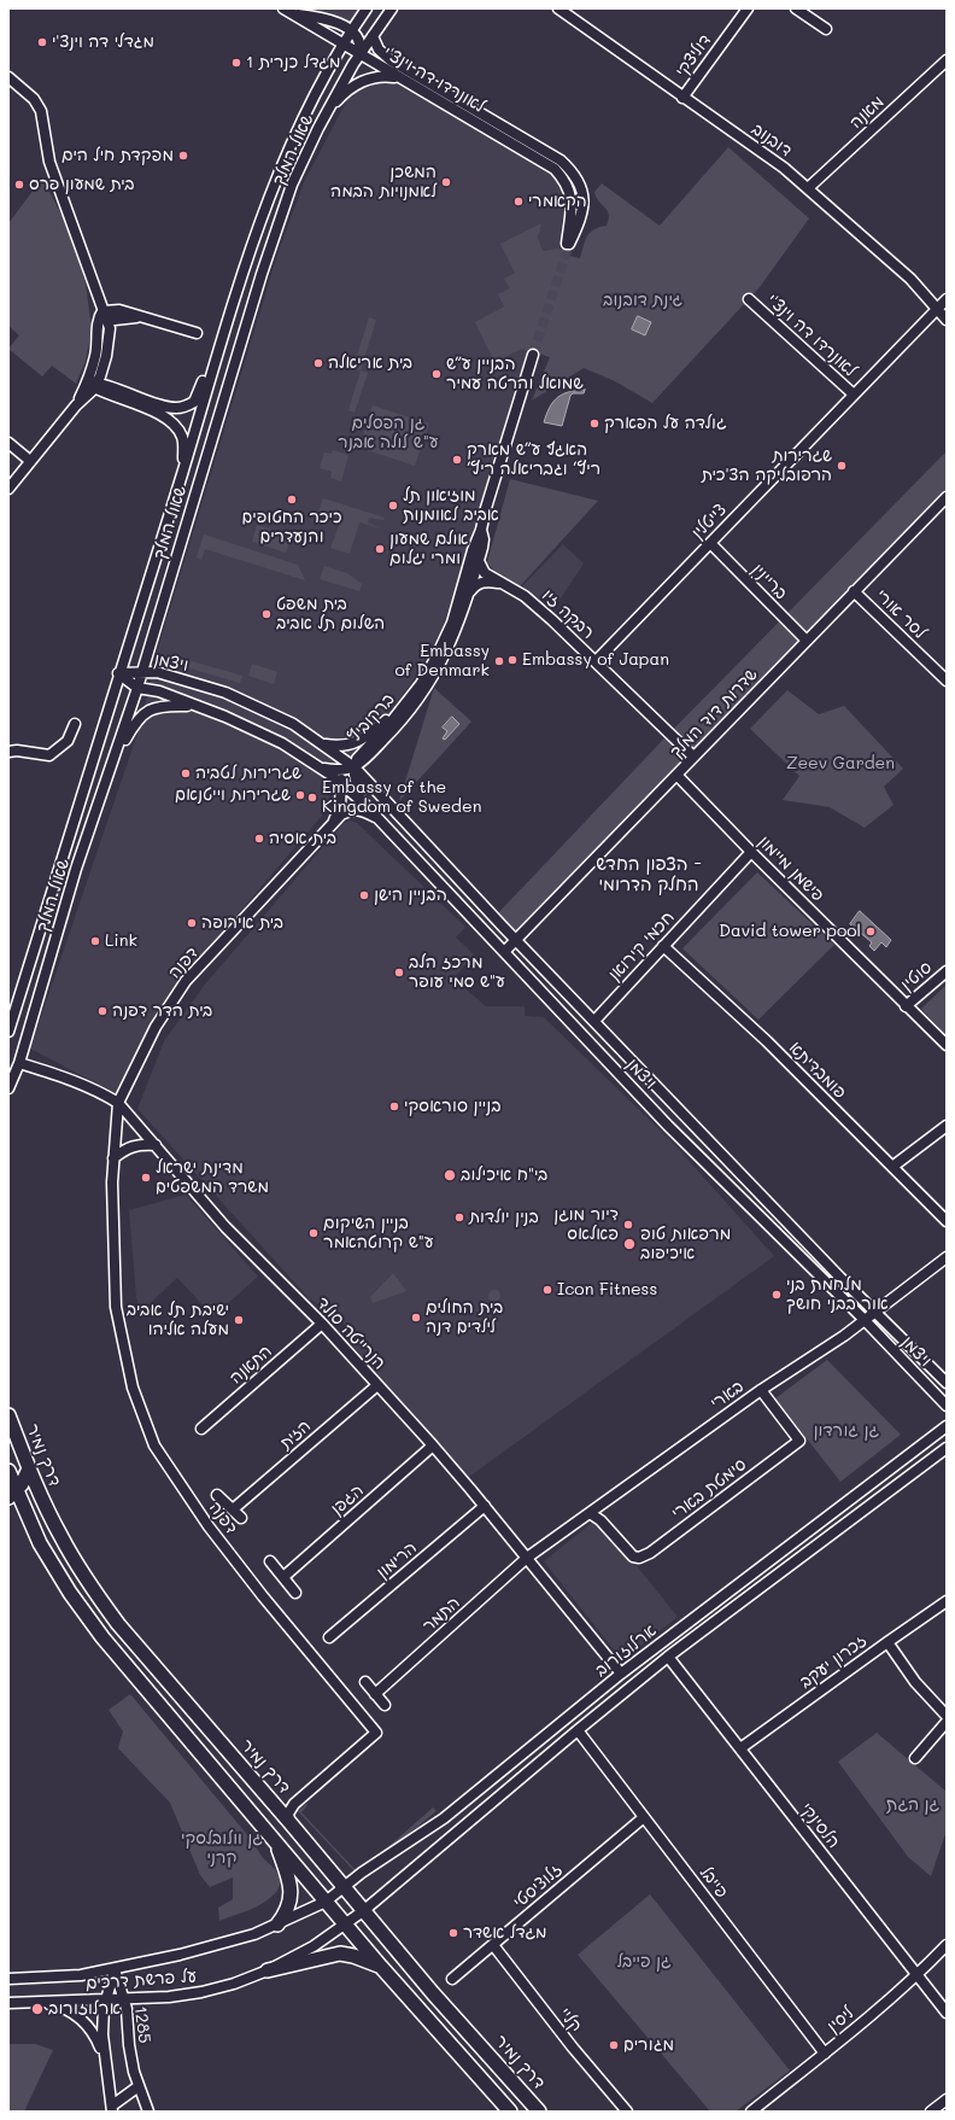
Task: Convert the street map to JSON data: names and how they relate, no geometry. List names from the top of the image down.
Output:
{
  "streets": {
    "main road": ["דרך נמיר"],
    "street": [
      "דוליצקי",
      "לאונרדו דה וינצ'י",
      "מאנה",
      "דובנוב",
      "שאול המלך",
      "צייטלין",
      "בריינין",
      "רבקה זיו",
      "לסר אורי",
      "ויצמן",
      "שדרות דוד המלך",
      "ברקוביץ",
      "פישמן מיימון",
      "חכמי קירואן",
      "דפנה",
      "סוטין",
      "פומבדיתא",
      "הנרייטה סולד",
      "התאנה",
      "בארי",
      "הזית",
      "סימטת בארי",
      "הגפן",
      "הרימון",
      "התמר",
      "ארלוזורוב",
      "זכרון יעקב",
      "הלסינקי",
      "פייבל",
      "זלוציסטי",
      "על פרשת דרכים",
      "קליי",
      "ליסין",
      "1285"
    ]
  },
  "crossings": [
    ["דוליצקי", "דובנוב"],
    ["לאונרדו דה וינצ'י", "שאול המלך"],
    ["לאונרדו דה וינצ'י", "צייטלין"],
    ["מאנה", "דובנוב"],
    ["דובנוב", "צייטלין"],
    ["שאול המלך", "ויצמן"],
    ["שאול המלך", "הנרייטה סולד"],
    ["צייטלין", "בריינין"],
    ["צייטלין", "רבקה זיו"],
    ["בריינין", "שדרות דוד המלך"],
    ["רבקה זיו", "שדרות דוד המלך"],
    ["רבקה זיו", "ברקוביץ"],
    ["לסר אורי", "שדרות דוד המלך"],
    ["ויצמן", "שדרות דוד המלך"],
    ["ויצמן", "ברקוביץ"],
    ["ויצמן", "חכמי קירואן"],
    ["ויצמן", "דפנה"],
    ["ויצמן", "בארי"],
    ["שדרות דוד המלך", "פישמן מיימון"],
    ["פישמן מיימון", "חכמי קירואן"],
    ["פישמן מיימון", "סוטין"],
    ["חכמי קירואן", "פומבדיתא"],
    ["דפנה", "הנרייטה סולד"],
    ["דפנה", "דרך נמיר"],
    ["הנרייטה סולד", "התאנה"],
    ["הנרייטה סולד", "בארי"],
    ["הנרייטה סולד", "הזית"],
    ["הנרייטה סולד", "הגפן"],
    ["הנרייטה סולד", "הרימון"],
    ["הנרייטה סולד", "התמר"],
    ["הנרייטה סולד", "ארלוזורוב"],
    ["בארי", "סימטת בארי"],
    ["בארי", "התמר"],
    ["דרך נמיר", "ארלוזורוב"],
    ["ארלוזורוב", "הלסינקי"],
    ["ארלוזורוב", "פייבל"],
    ["ארלוזורוב", "על פרשת דרכים"],
    ["זכרון יעקב", "הלסינקי"],
    ["הלסינקי", "ליסין"],
    ["פייבל", "זלוציסטי"],
    ["פייבל", "ליסין"],
    ["זלוציסטי", "קליי"],
    ["על פרשת דרכים", "1285"]
  ],
  "districts": ["הצפון החדש - החלק הדרומי"],
  "parks": [
    "גינת דובנוב",
    "גן הפסלים ע\"ש לולה אבנר",
    "Zeev Garden",
    "גן גורדון",
    "גן הגת",
    "גן וולובלסקי קרני",
    "גן פייבל"
  ],
  "places": [
    "מגדלי דה וינצ'י",
    "מגדל כנרית 1",
    "מפקדת חיל הים",
    "המשכן לאמנויות הבמה",
    "בית שמעון פרס",
    "הקאמרי",
    "בית אריאלה",
    "הבניין ע״ש שמואל והרטה עמיר",
    "גולדה על הפארק",
    "האגף ע״ש מארק ריץ׳ וגבריאלה ריץ׳",
    "שגרירות הרפובליקה הצ'כית",
    "כיכר החטופים והנעדרים",
    "מוזיאון תל אביב לאומנות",
    "אולם שמעון ומרי יגלום",
    "בית משפט השלום תל אביב",
    "Embassy of Japan",
    "Embassy of Denmark",
    "שגרירות לטביה",
    "שגרירות וייטנאם",
    "Embassy of the Kingdom of Sweden",
    "בית אסיה",
    "הבניין הישן",
    "בית אירופה",
    "David tower pool",
    "Link",
    "מרכז הלב ע\"ש סמי עופר",
    "בית הדר דפנה",
    "בניין סוראסקי",
    "בי\"ח איכילוב",
    "מדינת ישראל משרד המשפטים",
    "בנין יולדות",
    "דיור מוגן פאלאס",
    "בניין השיקום ע\"ש קרוטהאמר",
    "מרפאות טופ איכיפוב",
    "Icon Fitness",
    "מלחמת בני אור בבני חושך",
    "בית החולים לילדים דנה",
    "ישיבת תל אביב מעלה אליהו",
    "מגדל אשדר",
    "ארלוזורוב",
    "מגורים"
  ]
}
